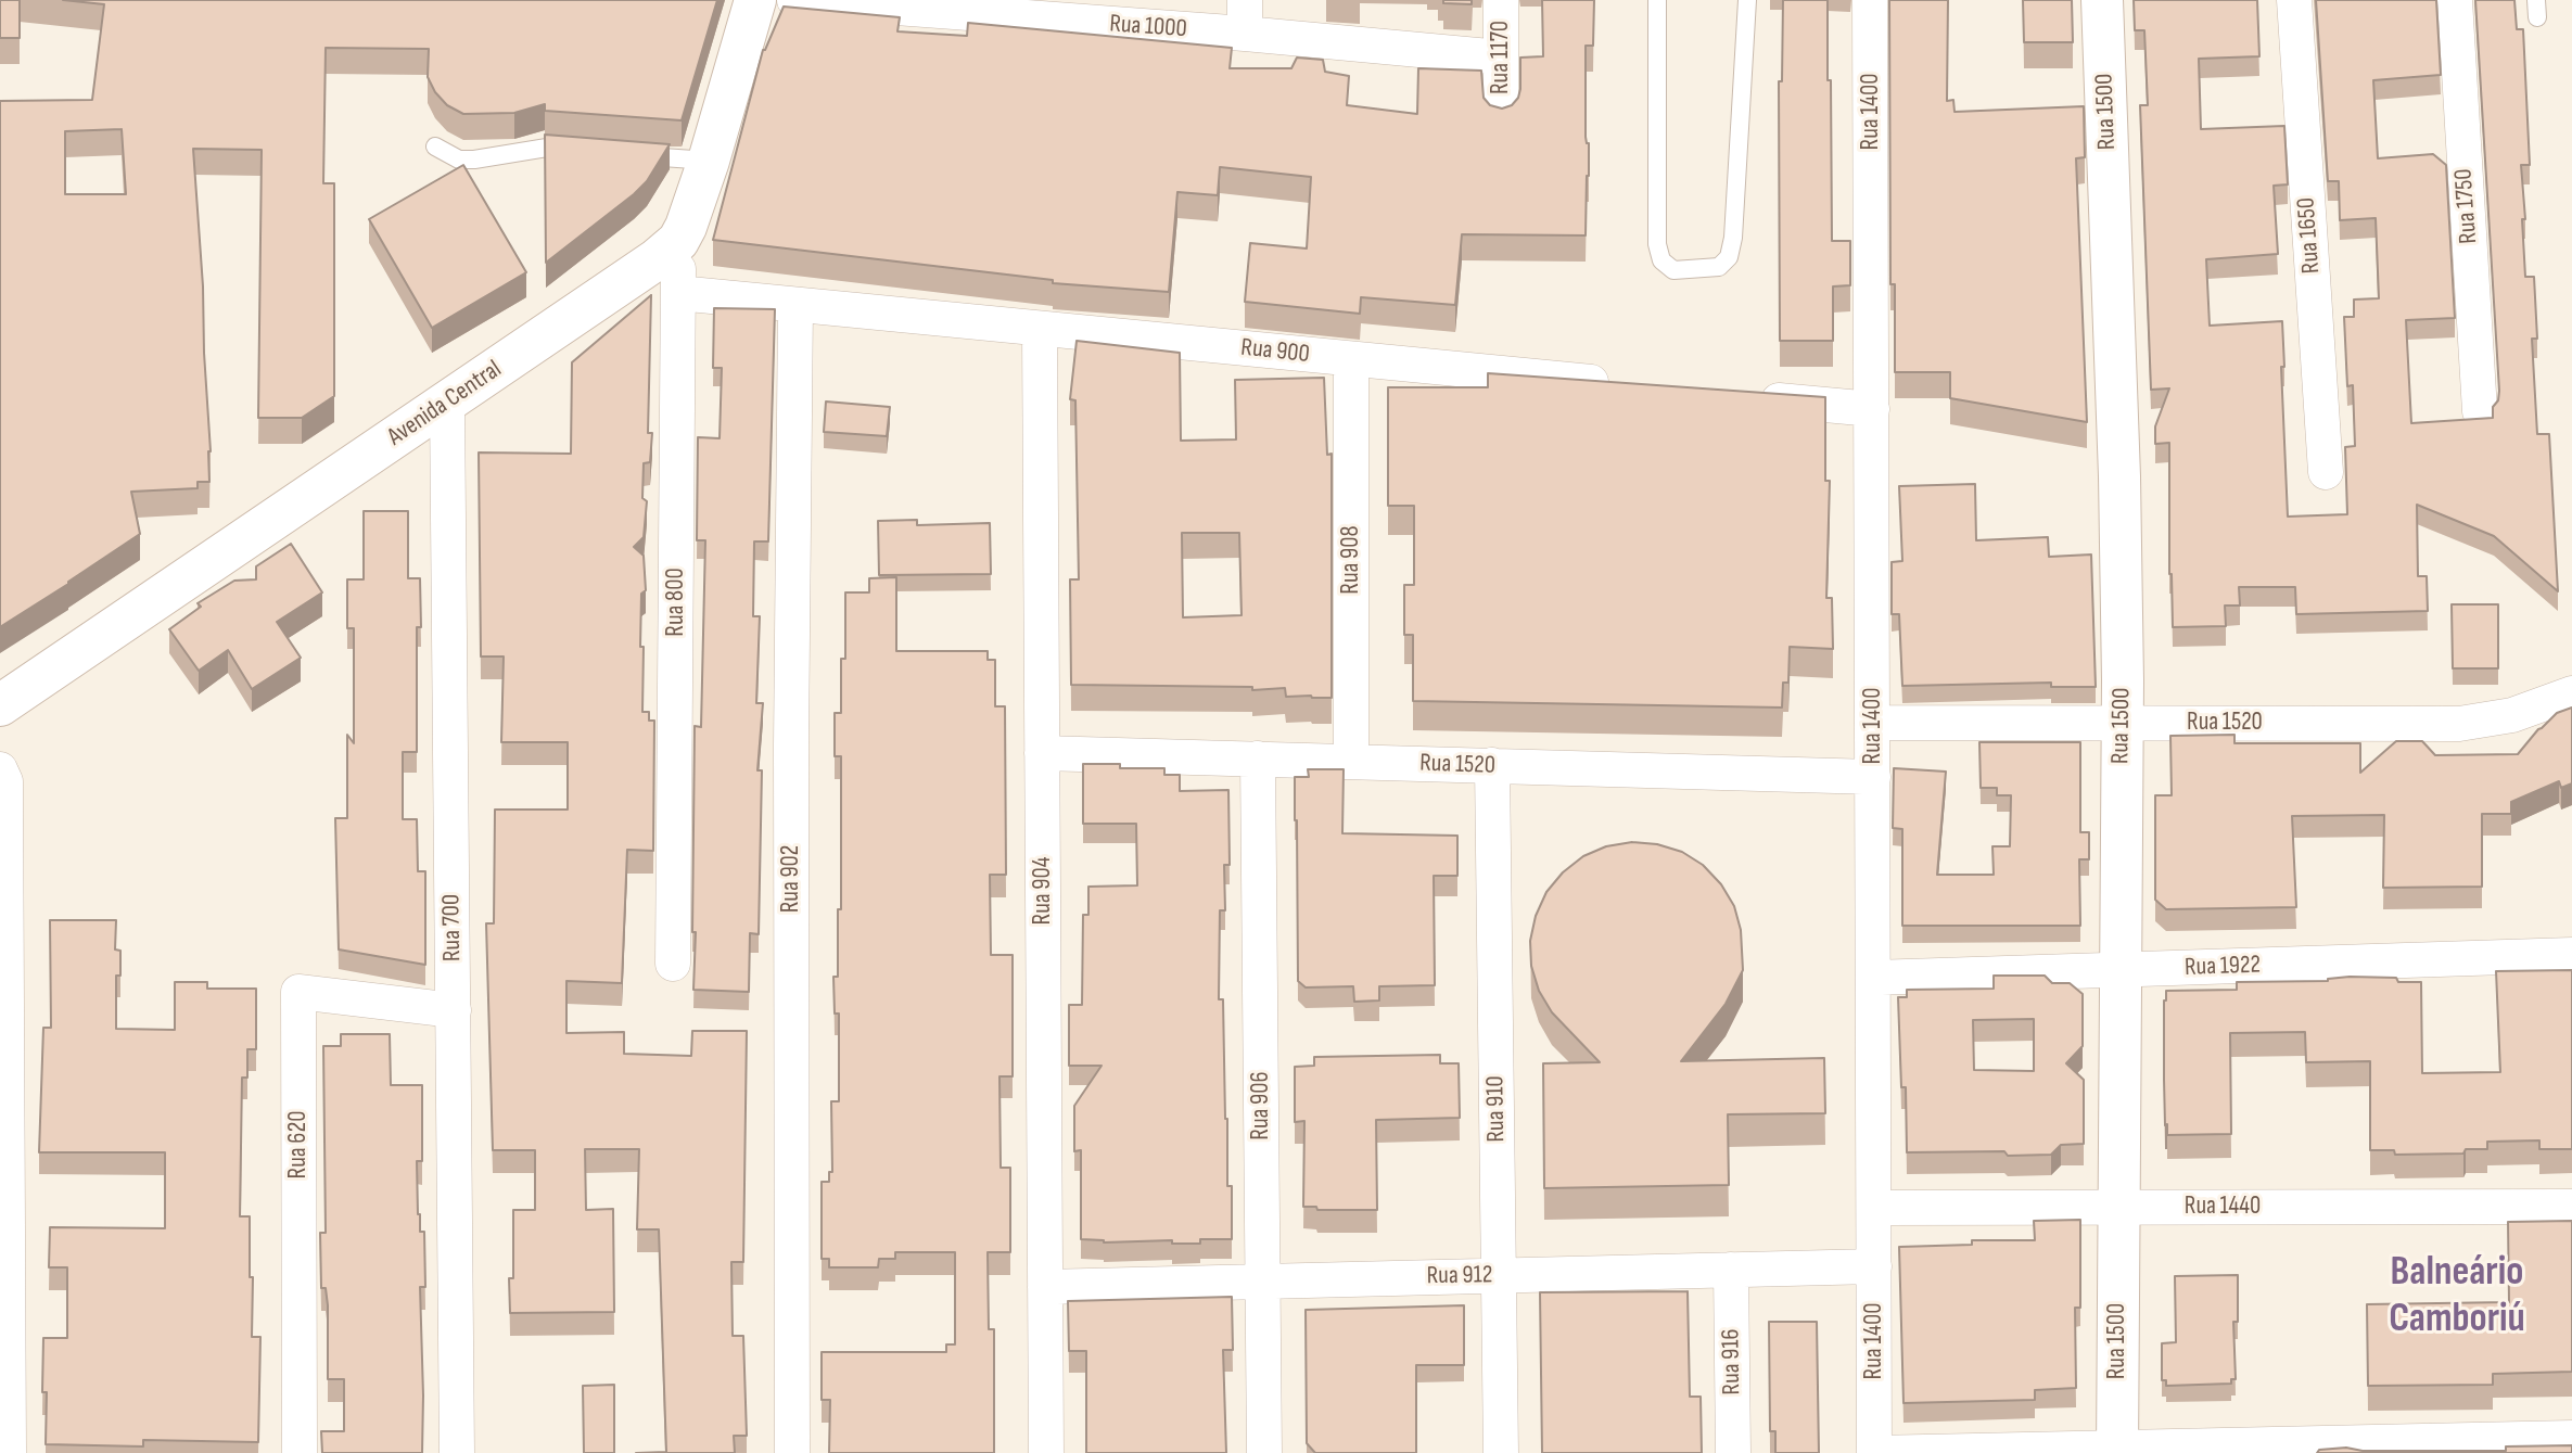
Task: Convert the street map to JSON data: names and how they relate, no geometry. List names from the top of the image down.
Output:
{
  "streets": {
    "street": [
      "Rua 1000",
      "Rua 1170",
      "Rua 1400",
      "Rua 1500",
      "Rua 1750",
      "Rua 1650",
      "Rua 900",
      "Avenida Central",
      "Rua 908",
      "Rua 800",
      "Rua 1520",
      "Rua 902",
      "Rua 904",
      "Rua 700",
      "Rua 1922",
      "Rua 906",
      "Rua 910",
      "Rua 620",
      "Rua 1440",
      "Rua 912",
      "Rua 916"
    ]
  },
  "crossings": [
    ["Rua 1000", "Rua 1170"],
    ["Rua 1400", "Rua 1520"],
    ["Rua 1400", "Rua 1922"],
    ["Rua 1400", "Rua 1440"],
    ["Rua 1400", "Rua 912"],
    ["Rua 1500", "Rua 1520"],
    ["Rua 1500", "Rua 1922"],
    ["Rua 1500", "Rua 1440"],
    ["Rua 900", "Rua 908"],
    ["Rua 900", "Rua 800"],
    ["Rua 900", "Rua 902"],
    ["Rua 900", "Rua 904"],
    ["Avenida Central", "Rua 800"],
    ["Avenida Central", "Rua 700"],
    ["Rua 908", "Rua 1520"],
    ["Rua 1520", "Rua 904"],
    ["Rua 1520", "Rua 906"],
    ["Rua 1520", "Rua 910"],
    ["Rua 904", "Rua 912"],
    ["Rua 700", "Rua 620"],
    ["Rua 906", "Rua 912"],
    ["Rua 910", "Rua 912"],
    ["Rua 912", "Rua 916"]
  ],
  "districts": ["Balneário Camboriú"]
}
